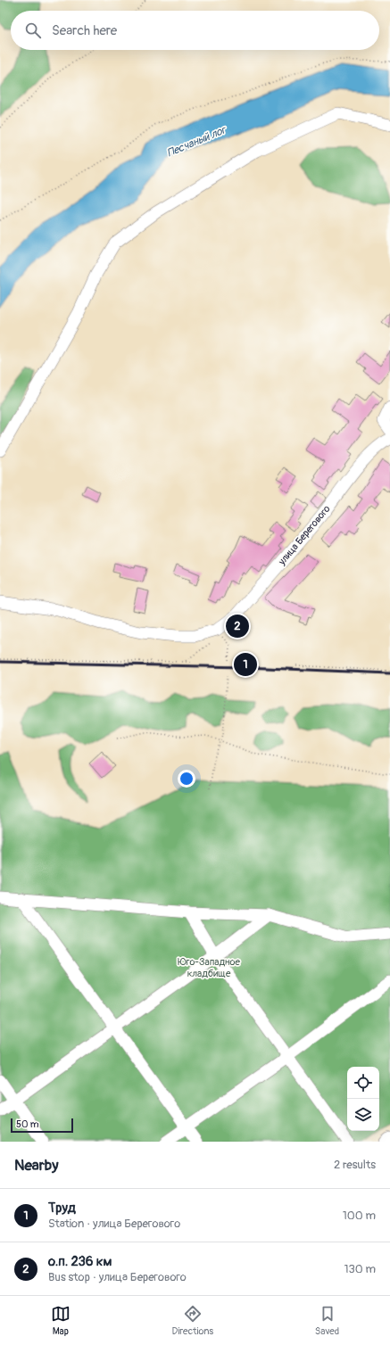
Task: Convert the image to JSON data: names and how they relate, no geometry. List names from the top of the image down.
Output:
{
  "streets": {
    "street": ["улица Берегового"]
  },
  "water": ["Песчаный лог"],
  "parks": ["Юго-Западное кладбище"],
  "scale_bar": "50 m",
  "page": {
    "search": "Search here",
    "pins": ["2", "1"],
    "scale": "50 m",
    "heading": ["Nearby", "2 results"],
    "list": [
      {
        "mark": "1",
        "name": "Труд",
        "note": "Station · улица Берегового",
        "value": "100 m"
      },
      {
        "mark": "2",
        "name": "о.п. 236 км",
        "note": "Bus stop · улица Берегового",
        "value": "130 m"
      }
    ],
    "nav": ["Map", "Directions", "Saved"]
  }
}
